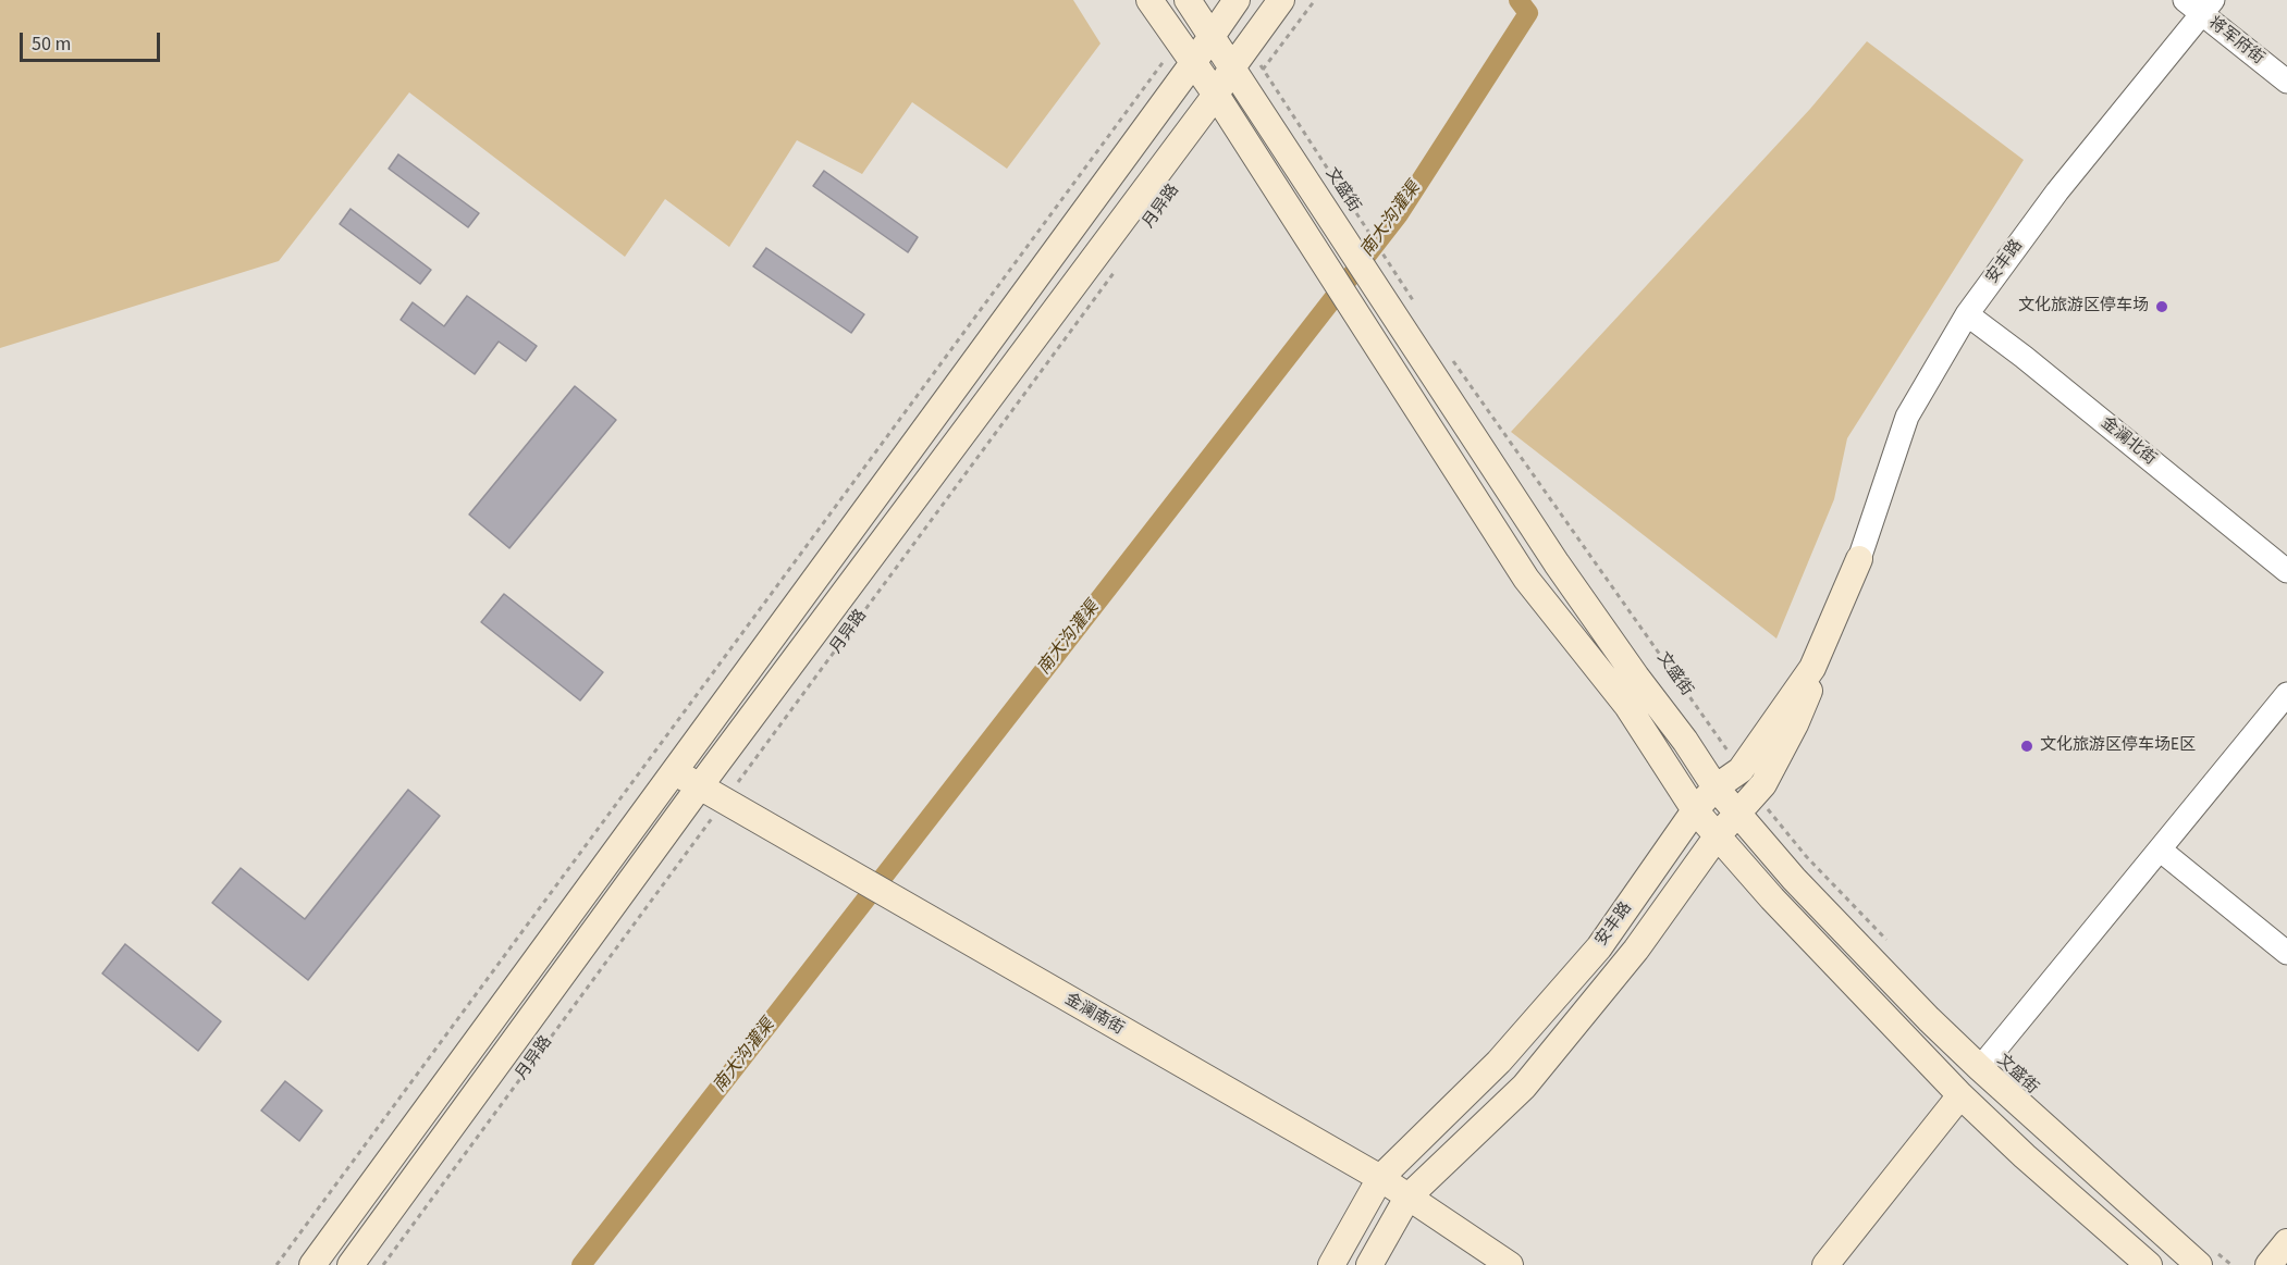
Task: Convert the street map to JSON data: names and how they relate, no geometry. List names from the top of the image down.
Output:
{
  "streets": {
    "main road": [
      "文盛街",
      "月异路",
      "安丰路",
      "金澜南街"
    ],
    "street": ["将军府街", "金澜北街"]
  },
  "crossings": [
    ["将军府街", "安丰路"],
    ["文盛街", "月异路"],
    ["文盛街", "安丰路"],
    ["月异路", "金澜南街"],
    ["安丰路", "金澜北街"],
    ["安丰路", "金澜南街"]
  ],
  "water": ["南大沟灌渠"],
  "places": ["文化旅游区停车场", "文化旅游区停车场E区"],
  "scale_bar": "50 m"
}
